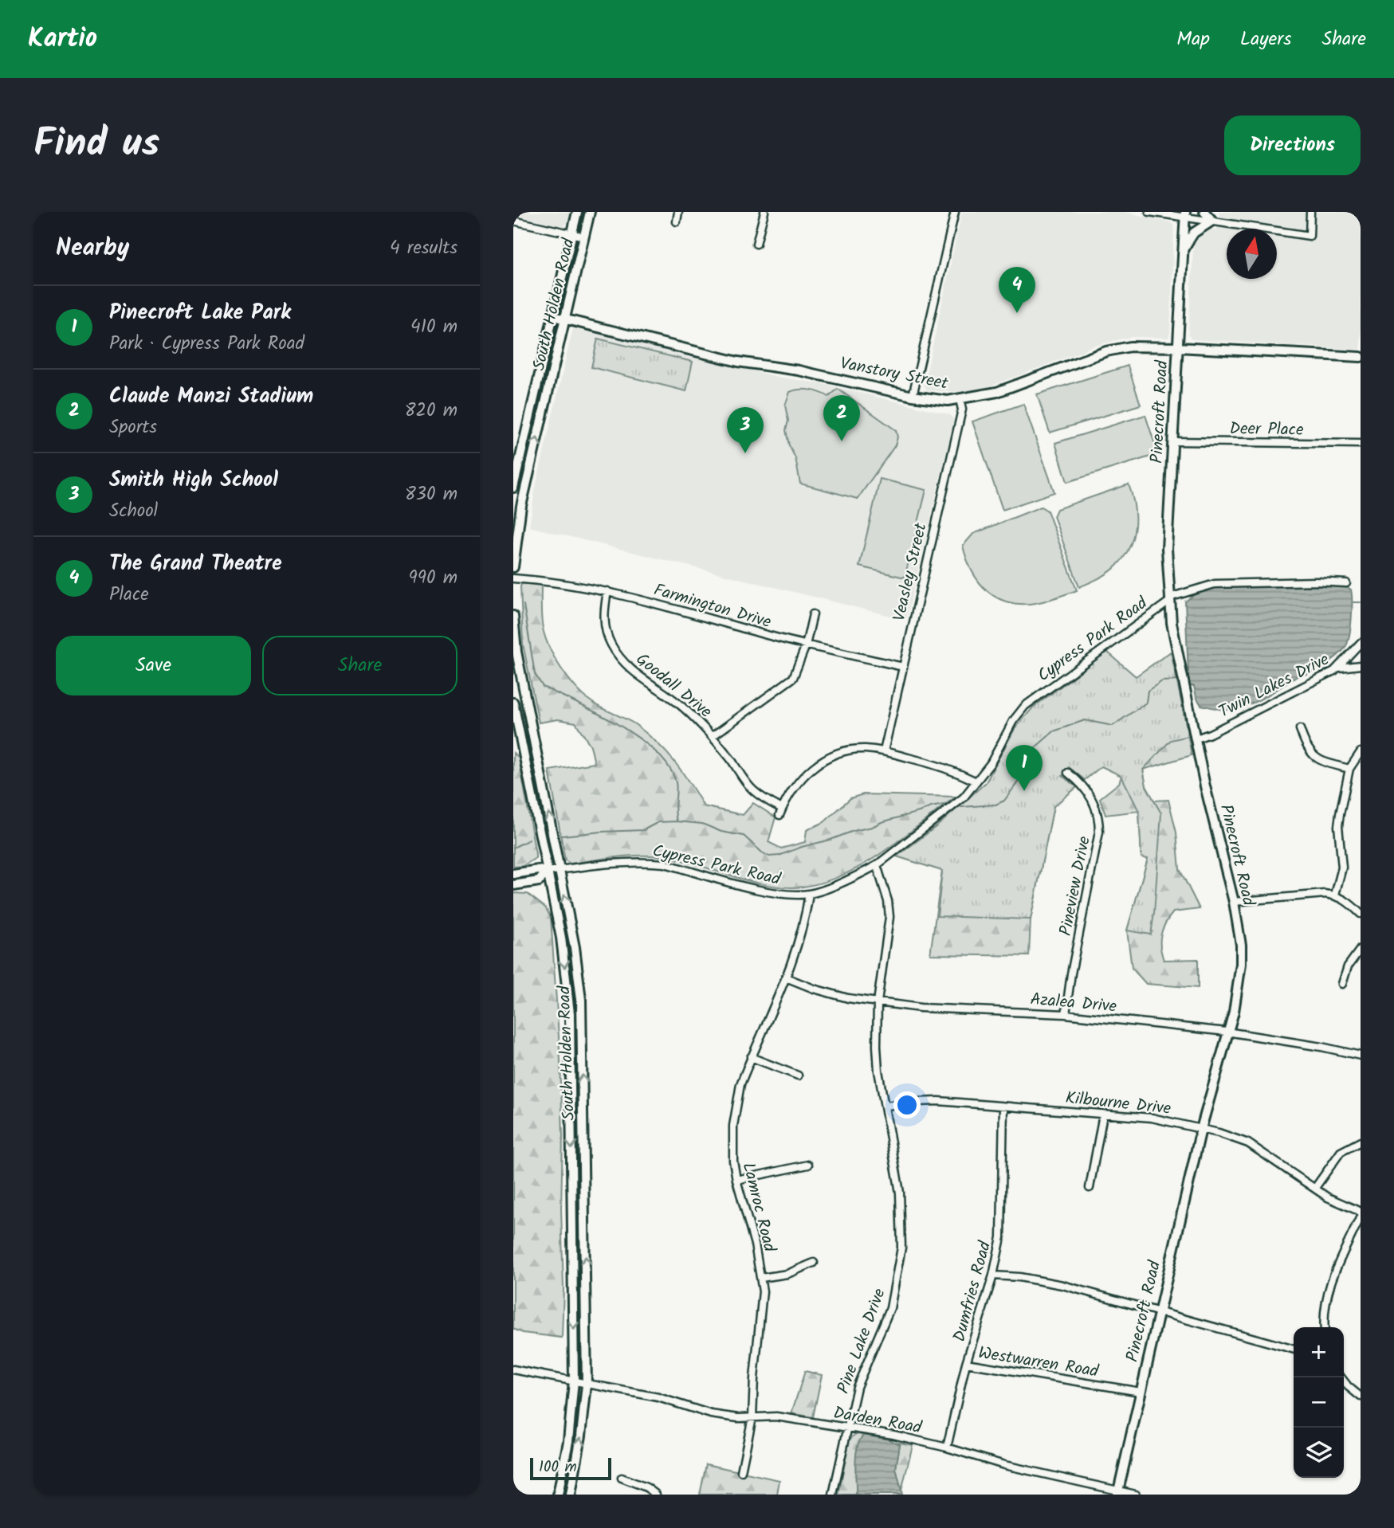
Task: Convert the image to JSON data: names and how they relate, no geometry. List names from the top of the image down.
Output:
{
  "streets": {
    "main road": ["South Holden Road", "Vanstory Street", "Pinecroft Road"],
    "street": [
      "Deer Place",
      "Veasley Street",
      "Farmington Drive",
      "Cypress Park Road",
      "Goodall Drive",
      "Twin Lakes Drive",
      "Pineview Drive",
      "Azalea Drive",
      "Kilbourne Drive",
      "Lamroc Road",
      "Dumfries Road",
      "Pine Lake Drive",
      "Westwarren Road",
      "Darden Road"
    ]
  },
  "crossings": [
    ["South Holden Road", "Vanstory Street"],
    ["South Holden Road", "Cypress Park Road"],
    ["South Holden Road", "Darden Road"],
    ["Vanstory Street", "Pinecroft Road"],
    ["Vanstory Street", "Veasley Street"],
    ["Pinecroft Road", "Deer Place"],
    ["Pinecroft Road", "Cypress Park Road"],
    ["Pinecroft Road", "Twin Lakes Drive"],
    ["Pinecroft Road", "Azalea Drive"],
    ["Pinecroft Road", "Kilbourne Drive"],
    ["Pinecroft Road", "Westwarren Road"],
    ["Pinecroft Road", "Darden Road"],
    ["Veasley Street", "Farmington Drive"],
    ["Veasley Street", "Goodall Drive"],
    ["Farmington Drive", "Goodall Drive"],
    ["Cypress Park Road", "Lamroc Road"],
    ["Cypress Park Road", "Pine Lake Drive"],
    ["Pineview Drive", "Azalea Drive"],
    ["Azalea Drive", "Lamroc Road"],
    ["Azalea Drive", "Pine Lake Drive"],
    ["Kilbourne Drive", "Dumfries Road"],
    ["Kilbourne Drive", "Pine Lake Drive"],
    ["Lamroc Road", "Darden Road"],
    ["Dumfries Road", "Westwarren Road"],
    ["Dumfries Road", "Darden Road"],
    ["Pine Lake Drive", "Darden Road"]
  ],
  "scale_bar": "100 m",
  "north": "top",
  "page": {
    "header": "Kartio",
    "nav": ["Map", "Layers", "Share"],
    "title": "Find us",
    "buttons": [
      "Directions",
      ["Save", "Share"]
    ],
    "heading": ["Nearby", "4 results"],
    "pins": [
      "4",
      "2",
      "3",
      "1"
    ],
    "list": [
      {
        "mark": "1",
        "name": "Pinecroft Lake Park",
        "note": "Park · Cypress Park Road",
        "value": "410 m"
      },
      {
        "mark": "2",
        "name": "Claude Manzi Stadium",
        "note": "Sports",
        "value": "820 m"
      },
      {
        "mark": "3",
        "name": "Smith High School",
        "note": "School",
        "value": "830 m"
      },
      {
        "mark": "4",
        "name": "The Grand Theatre",
        "note": "Place",
        "value": "990 m"
      }
    ],
    "map_buttons": ["+", "−"],
    "scale": "100 m"
  }
}
